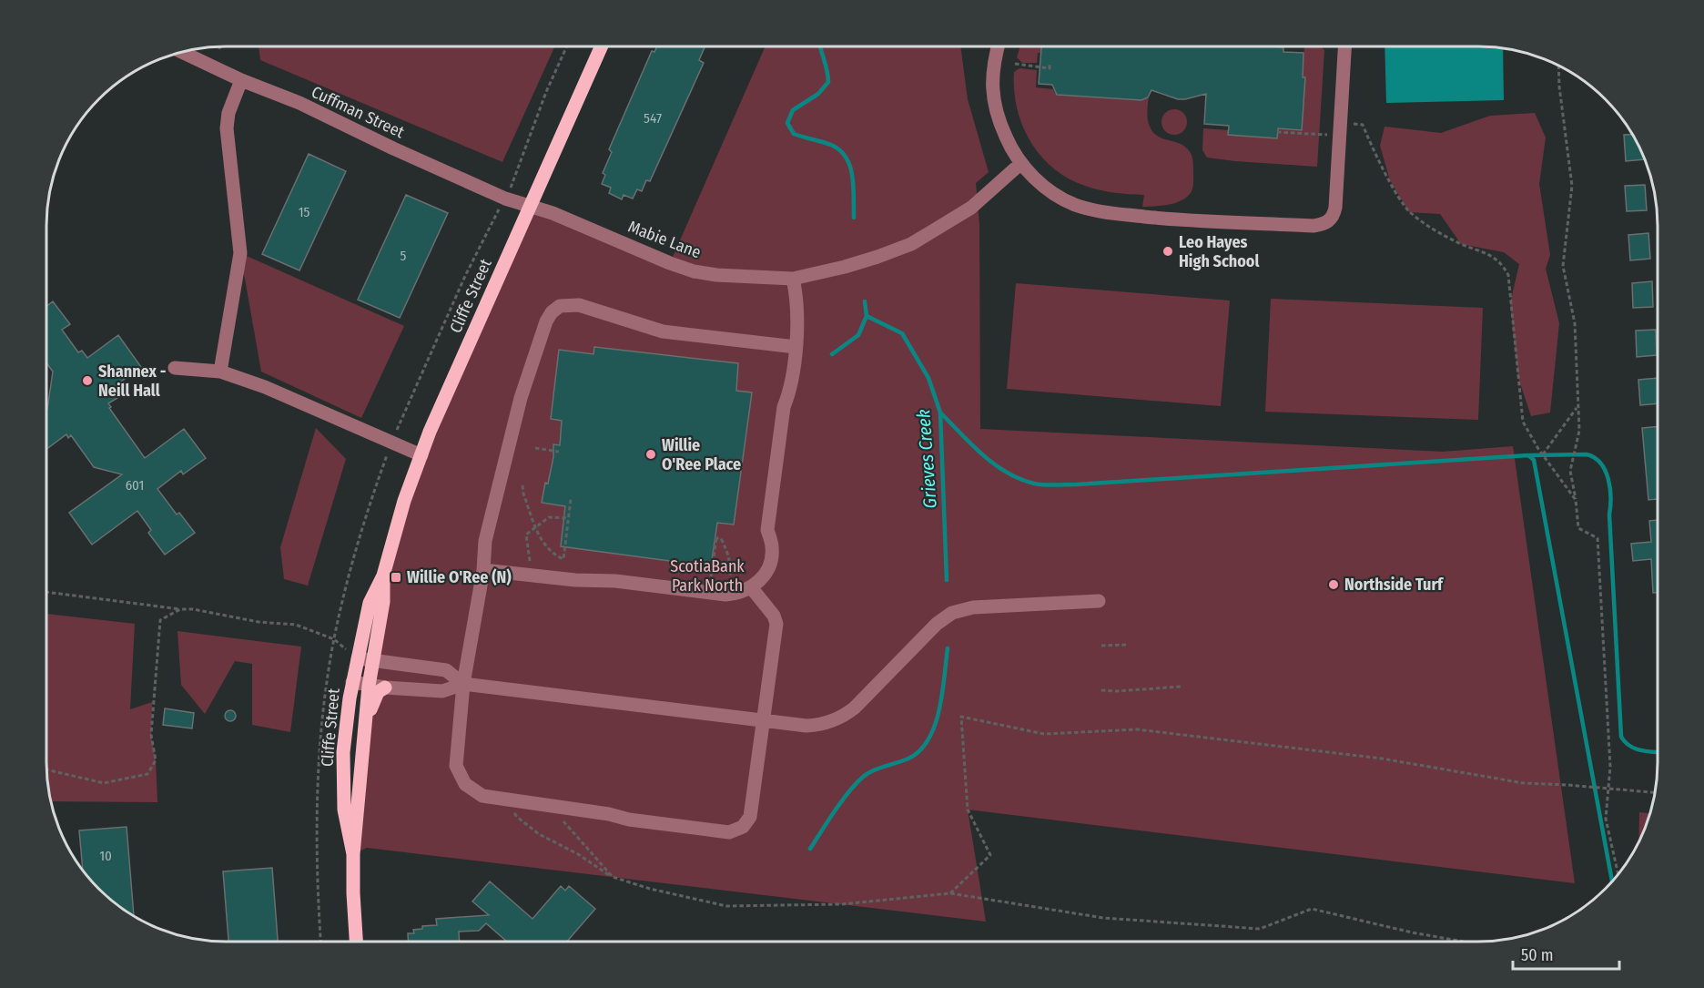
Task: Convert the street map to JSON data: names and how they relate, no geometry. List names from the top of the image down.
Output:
{
  "streets": {
    "main road": ["Cliffe Street"],
    "street": ["Cuffman Street", "Mabie Lane"]
  },
  "crossings": [
    ["Cuffman Street", "Mabie Lane"],
    ["Cuffman Street", "Cliffe Street"],
    ["Mabie Lane", "Cliffe Street"]
  ],
  "water": ["Grieves Creek"],
  "parks": ["ScotiaBank Park North"],
  "places": {
    "other": [
      "Leo Hayes High School",
      "Shannex - Neill Hall",
      "Willie O'Ree Place",
      "Northside Turf"
    ],
    "transit": ["Willie O'Ree (N)"]
  },
  "house_numbers": [
    "547",
    "15",
    "5",
    "601",
    "10"
  ],
  "scale_bar": "50 m"
}
